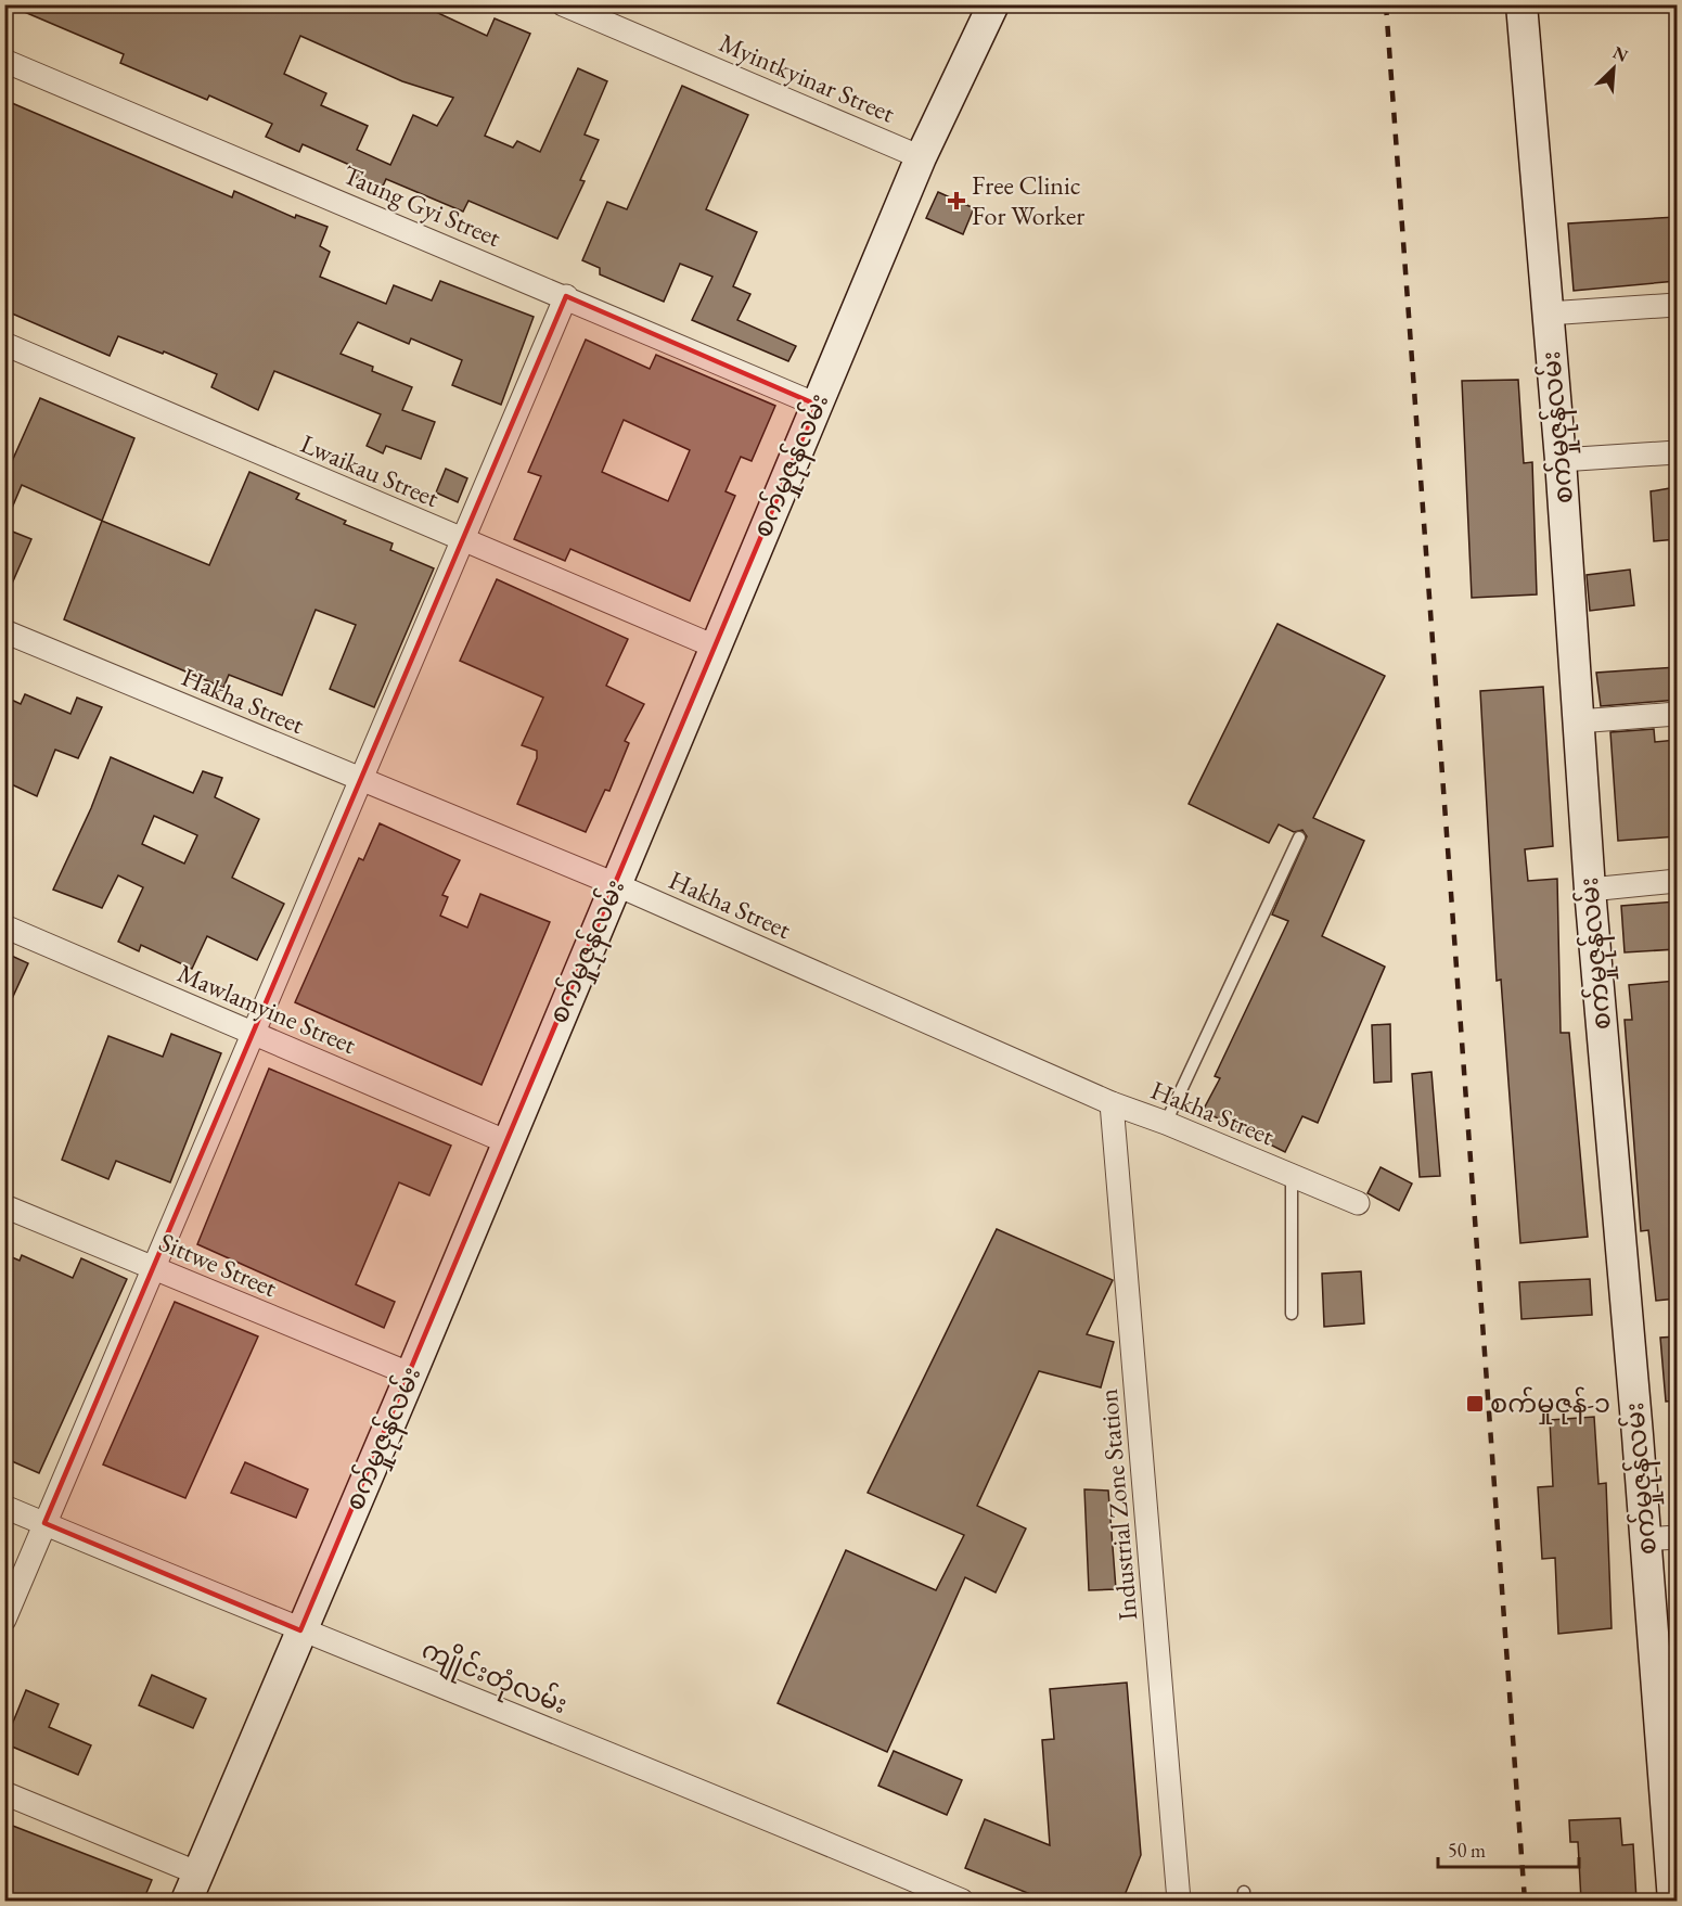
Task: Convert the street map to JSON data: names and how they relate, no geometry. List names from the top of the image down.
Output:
{
  "streets": {
    "street": [
      "Myintkyinar Street",
      "Taung Gyi Street",
      "စက်မှုဇုန်လမ်း",
      "Lwaikau Street",
      "Hakha Street",
      "Mawlamyine Street",
      "Sittwe Street",
      "Industrial Zone Station",
      "ကျိုင်းတုံလမ်း"
    ]
  },
  "crossings": [
    ["Myintkyinar Street", "စက်မှုဇုန်လမ်း"],
    ["Taung Gyi Street", "စက်မှုဇုန်လမ်း"],
    ["စက်မှုဇုန်လမ်း", "Lwaikau Street"],
    ["စက်မှုဇုန်လမ်း", "Hakha Street"],
    ["စက်မှုဇုန်လမ်း", "Mawlamyine Street"],
    ["စက်မှုဇုန်လမ်း", "Sittwe Street"],
    ["စက်မှုဇုန်လမ်း", "ကျိုင်းတုံလမ်း"],
    ["Hakha Street", "Industrial Zone Station"]
  ],
  "places": {
    "health": ["Free Clinic For Worker"],
    "transit": ["စက်မှုဇုန်-၁"]
  },
  "scale_bar": "50 m",
  "north": "top right"
}
